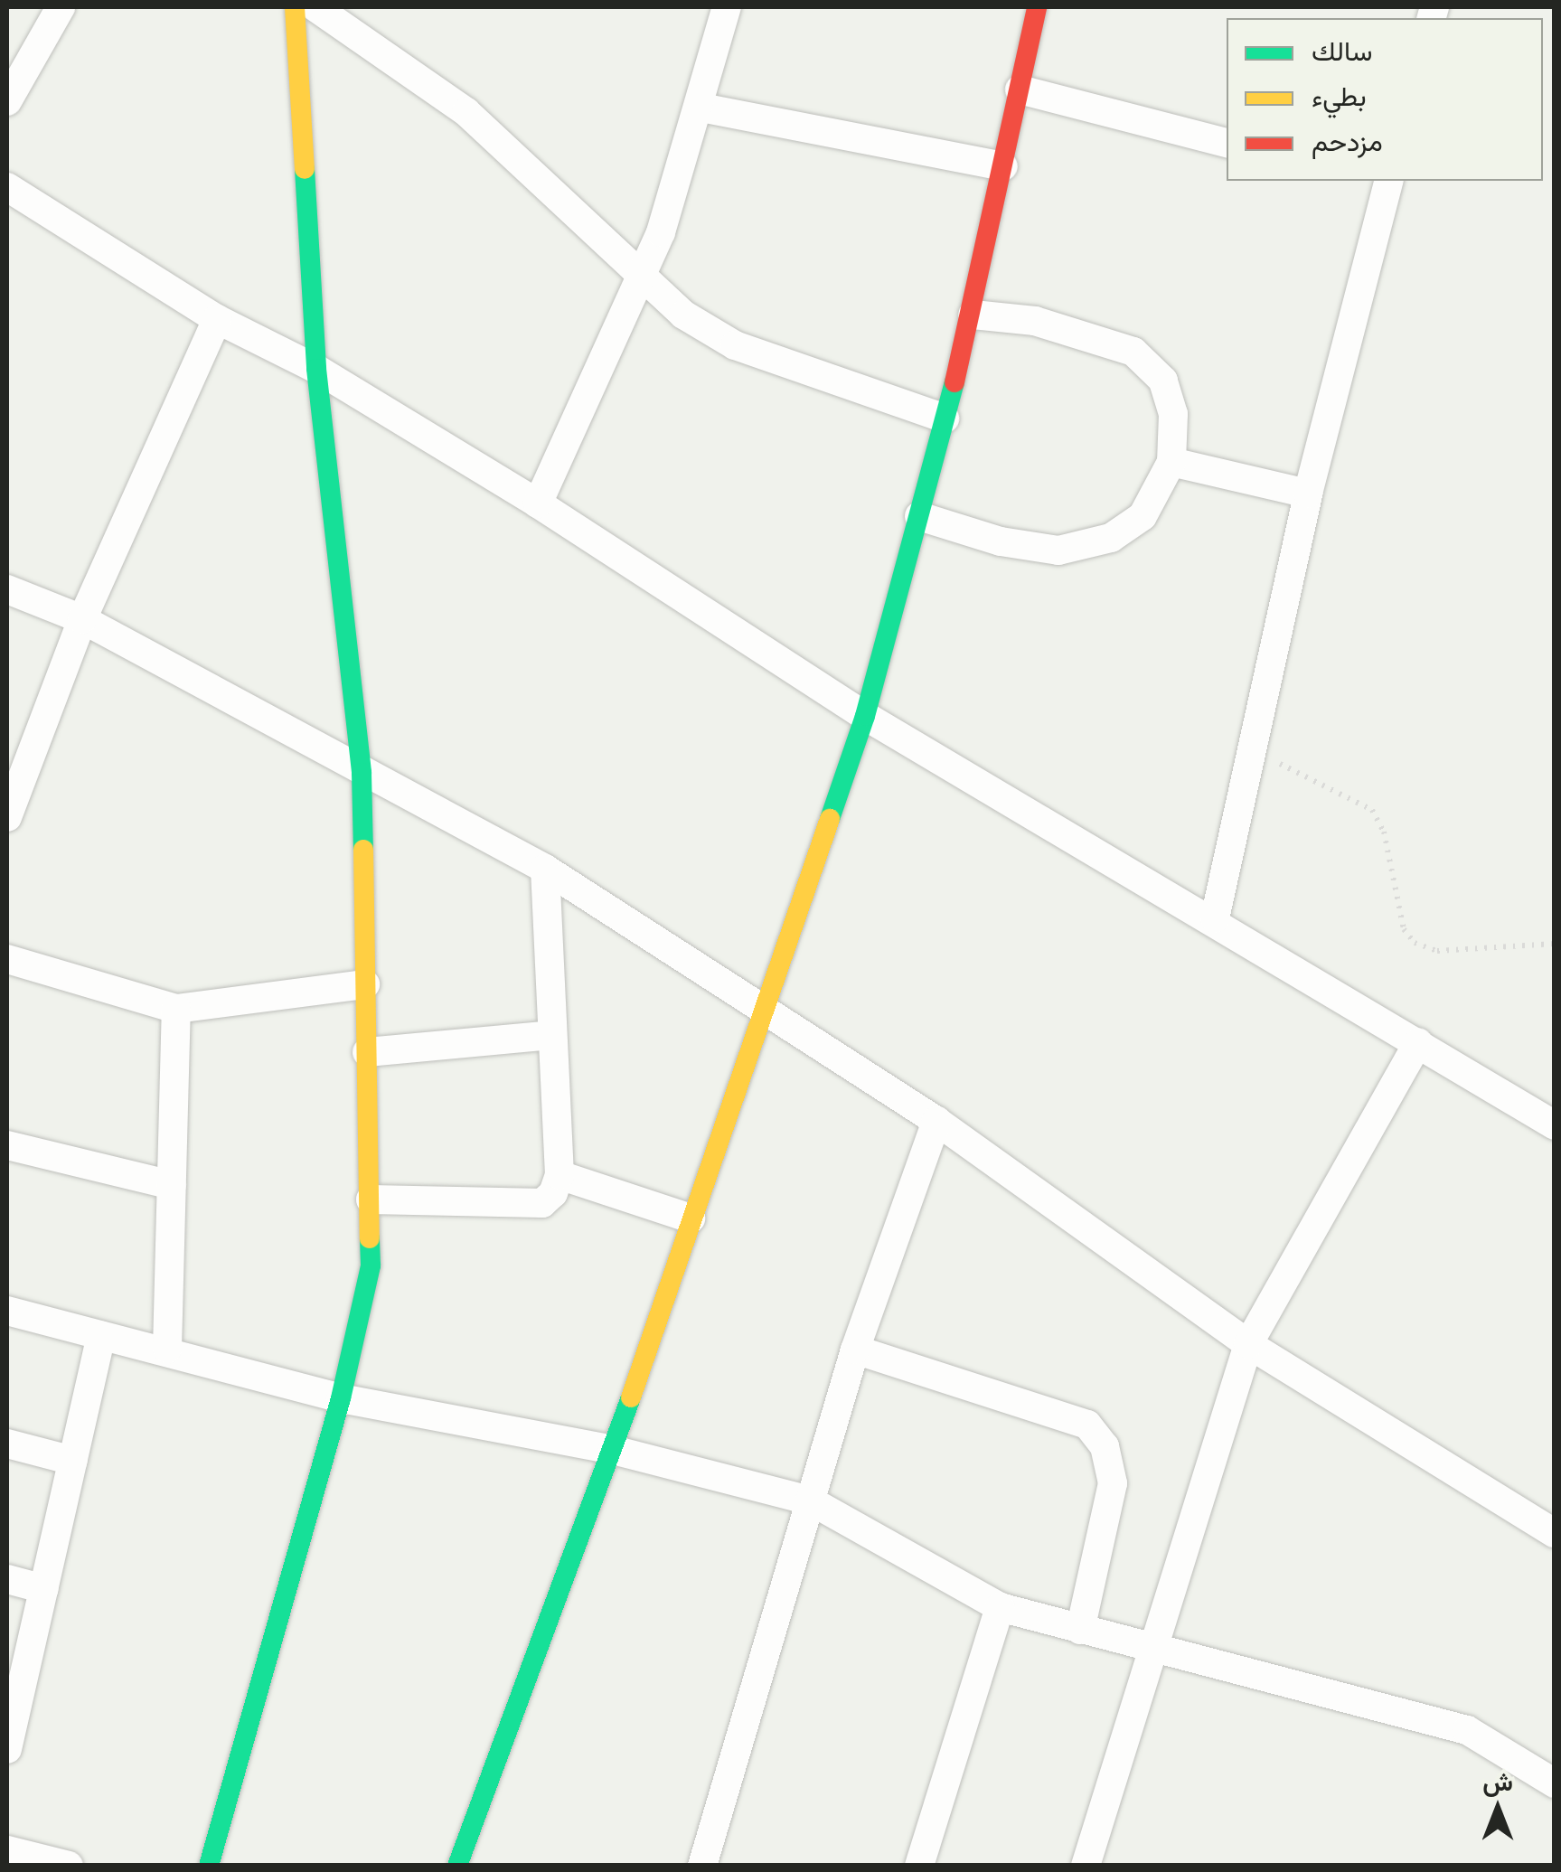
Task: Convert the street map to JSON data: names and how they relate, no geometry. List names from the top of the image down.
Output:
{
  "legend": ["سالك", "بطيء", "مزدحم"],
  "north": "top"
}
